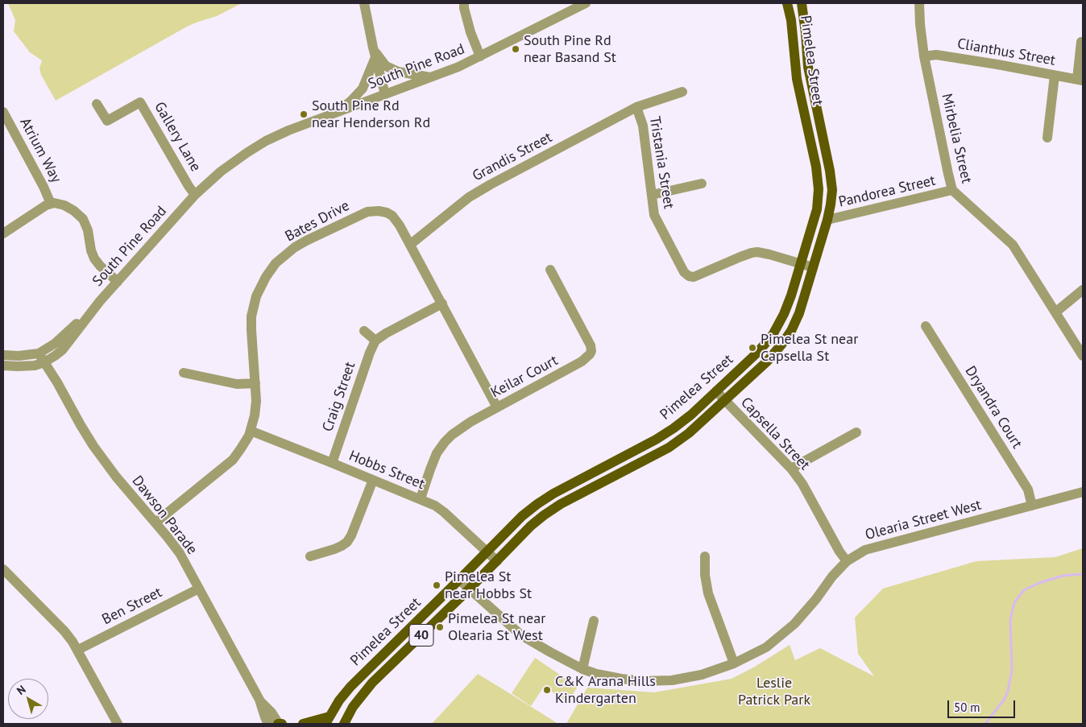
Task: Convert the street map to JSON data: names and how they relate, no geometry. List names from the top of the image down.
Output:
{
  "streets": {
    "main road": ["Pimelea Street", "40"],
    "street": [
      "Clianthus Street",
      "South Pine Road",
      "Gallery Lane",
      "Mirbelia Street",
      "Atrium Way",
      "Grandis Street",
      "Tristania Street",
      "Pandorea Street",
      "Bates Drive",
      "Keilar Court",
      "Craig Street",
      "Dryandra Court",
      "Capsella Street",
      "Hobbs Street",
      "Dawson Parade",
      "Olearia Street West",
      "Ben Street"
    ]
  },
  "crossings": [
    ["Clianthus Street", "Mirbelia Street"],
    ["Pimelea Street", "Tristania Street"],
    ["Pimelea Street", "Pandorea Street"],
    ["Pimelea Street", "Capsella Street"],
    ["Pimelea Street", "Hobbs Street"],
    ["Pimelea Street", "Olearia Street West"],
    ["South Pine Road", "Gallery Lane"],
    ["South Pine Road", "Atrium Way"],
    ["South Pine Road", "Dawson Parade"],
    ["Mirbelia Street", "Pandorea Street"],
    ["Grandis Street", "Tristania Street"],
    ["Grandis Street", "Bates Drive"],
    ["Bates Drive", "Keilar Court"],
    ["Bates Drive", "Hobbs Street"],
    ["Bates Drive", "Dawson Parade"],
    ["Keilar Court", "Hobbs Street"],
    ["Craig Street", "Hobbs Street"],
    ["Dryandra Court", "Olearia Street West"],
    ["Capsella Street", "Olearia Street West"],
    ["Dawson Parade", "Ben Street"]
  ],
  "parks": ["Leslie Patrick Park"],
  "places": [
    "South Pine Rd near Basand St",
    "South Pine Rd near Henderson Rd",
    "Pimelea St near Capsella St",
    "Pimelea St near Hobbs St",
    "Pimelea St near Olearia St West",
    "C&K Arana Hills Kindergarten"
  ],
  "scale_bar": "50 m",
  "north": "top left"
}
